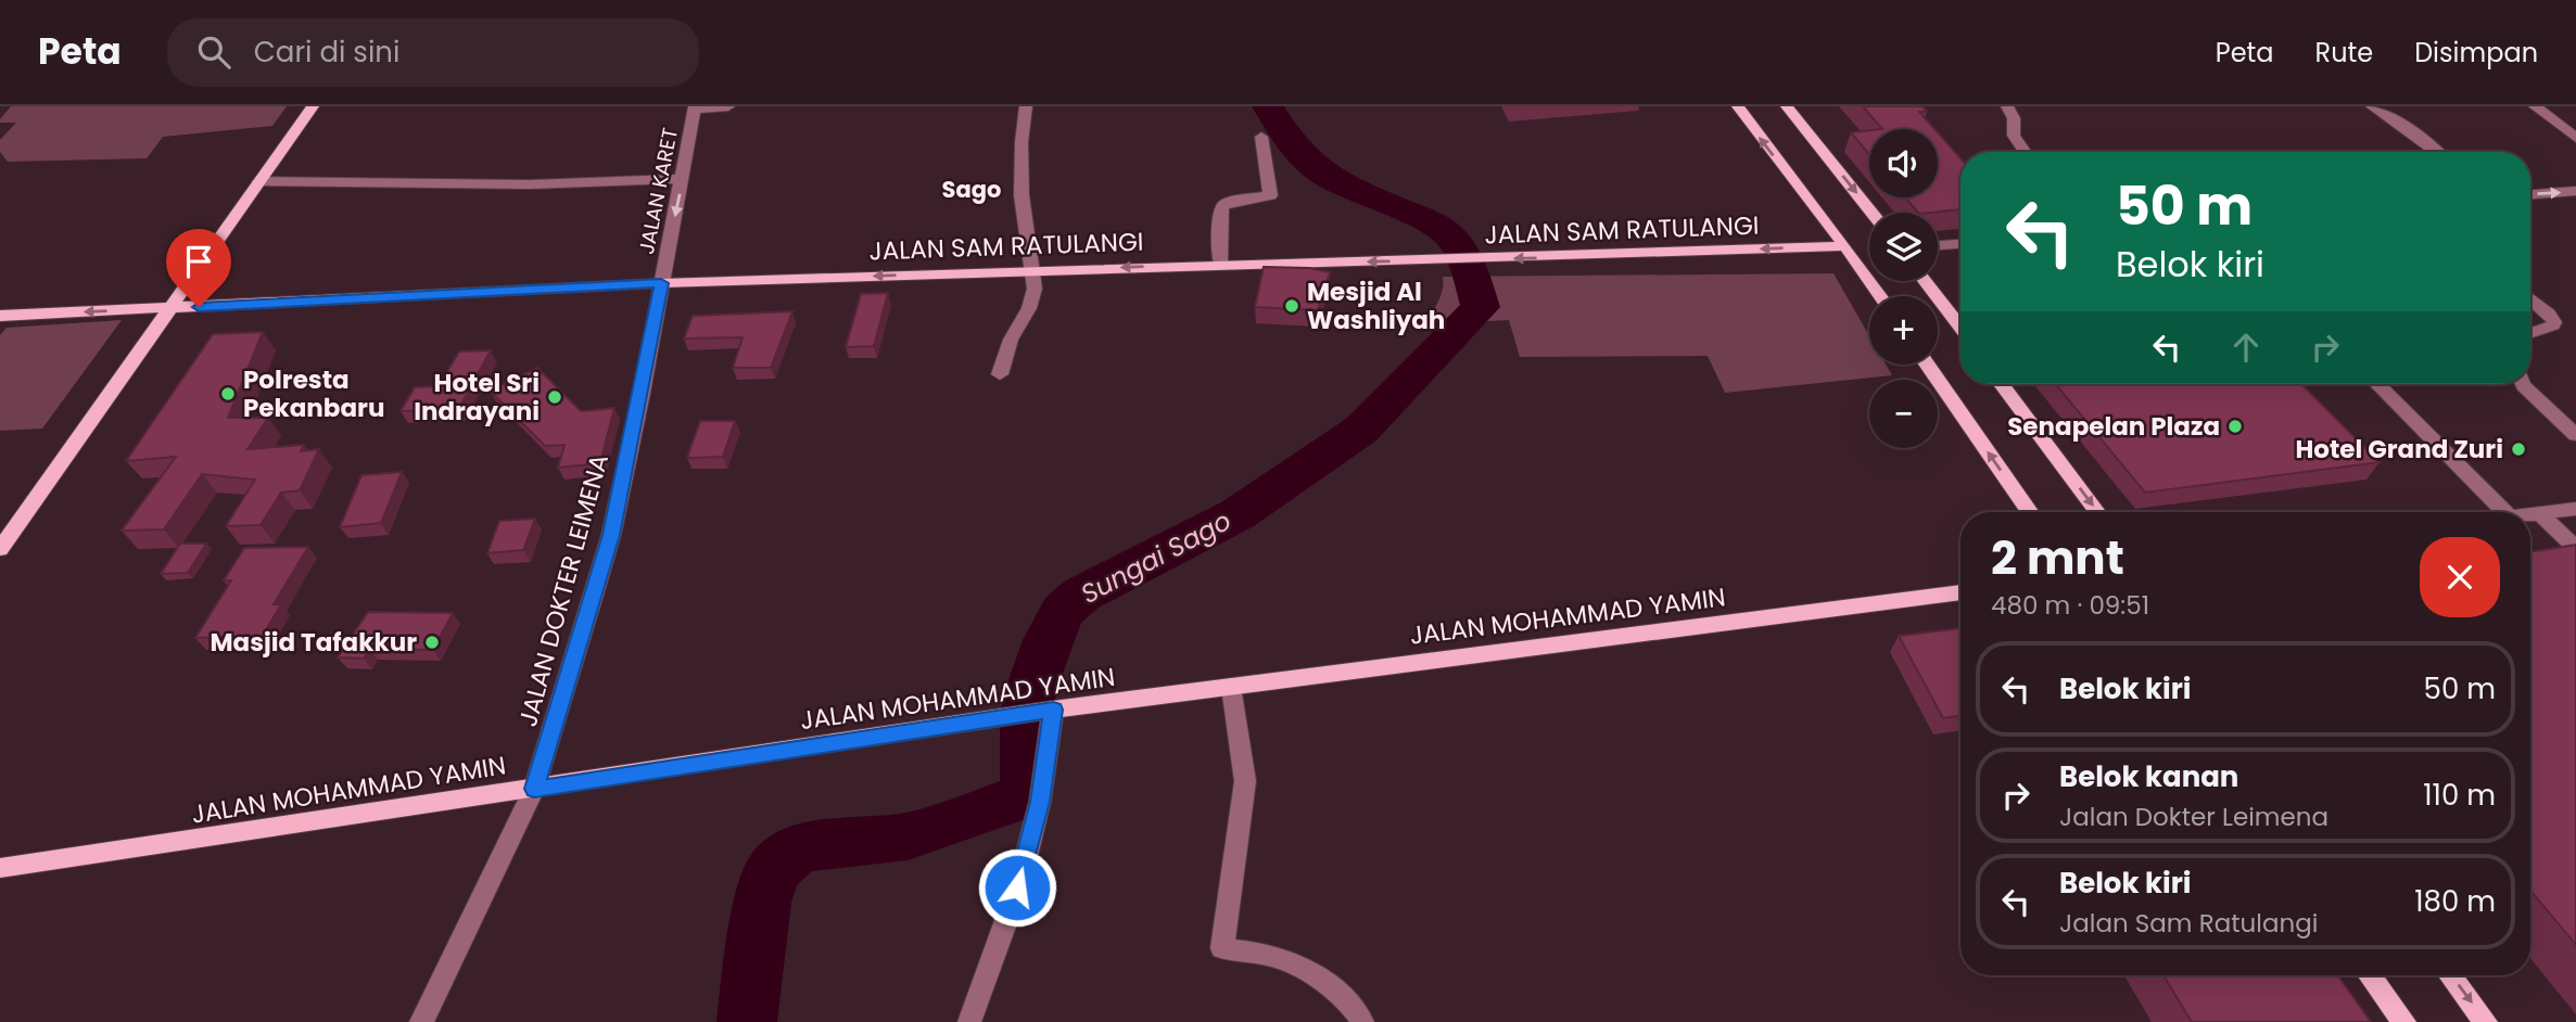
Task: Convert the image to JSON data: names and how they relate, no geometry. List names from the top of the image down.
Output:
{
  "streets": {
    "main road": ["JALAN SAM RATULANGI", "JALAN MOHAMMAD YAMIN"],
    "street": ["JALAN KARET", "JALAN DOKTER LEIMENA"]
  },
  "crossings": [
    ["JALAN KARET", "JALAN SAM RATULANGI"],
    ["JALAN KARET", "JALAN DOKTER LEIMENA"],
    ["JALAN SAM RATULANGI", "JALAN DOKTER LEIMENA"],
    ["JALAN DOKTER LEIMENA", "JALAN MOHAMMAD YAMIN"]
  ],
  "one_way": ["JALAN KARET", "JALAN SAM RATULANGI"],
  "districts": ["Sago"],
  "water": ["Sungai Sago"],
  "places": [
    "Mesjid Al Washliyah",
    "Polresta Pekanbaru",
    "Hotel Sri Indrayani",
    "Senapelan Plaza",
    "Hotel Grand Zuri",
    "Masjid Tafakkur"
  ],
  "page": {
    "header": "Peta",
    "search": "Cari di sini",
    "nav": ["Peta", "Rute", "Disimpan"],
    "map_buttons": ["+", "−"],
    "turn": ["50 m", "Belok kiri"],
    "heading": ["2 mnt", "480 m · 09:51"],
    "list": [
      {
        "name": "Belok kiri",
        "value": "50 m"
      },
      {
        "name": "Belok kanan",
        "note": "Jalan Dokter Leimena",
        "value": "110 m"
      },
      {
        "name": "Belok kiri",
        "note": "Jalan Sam Ratulangi",
        "value": "180 m"
      }
    ]
  }
}
